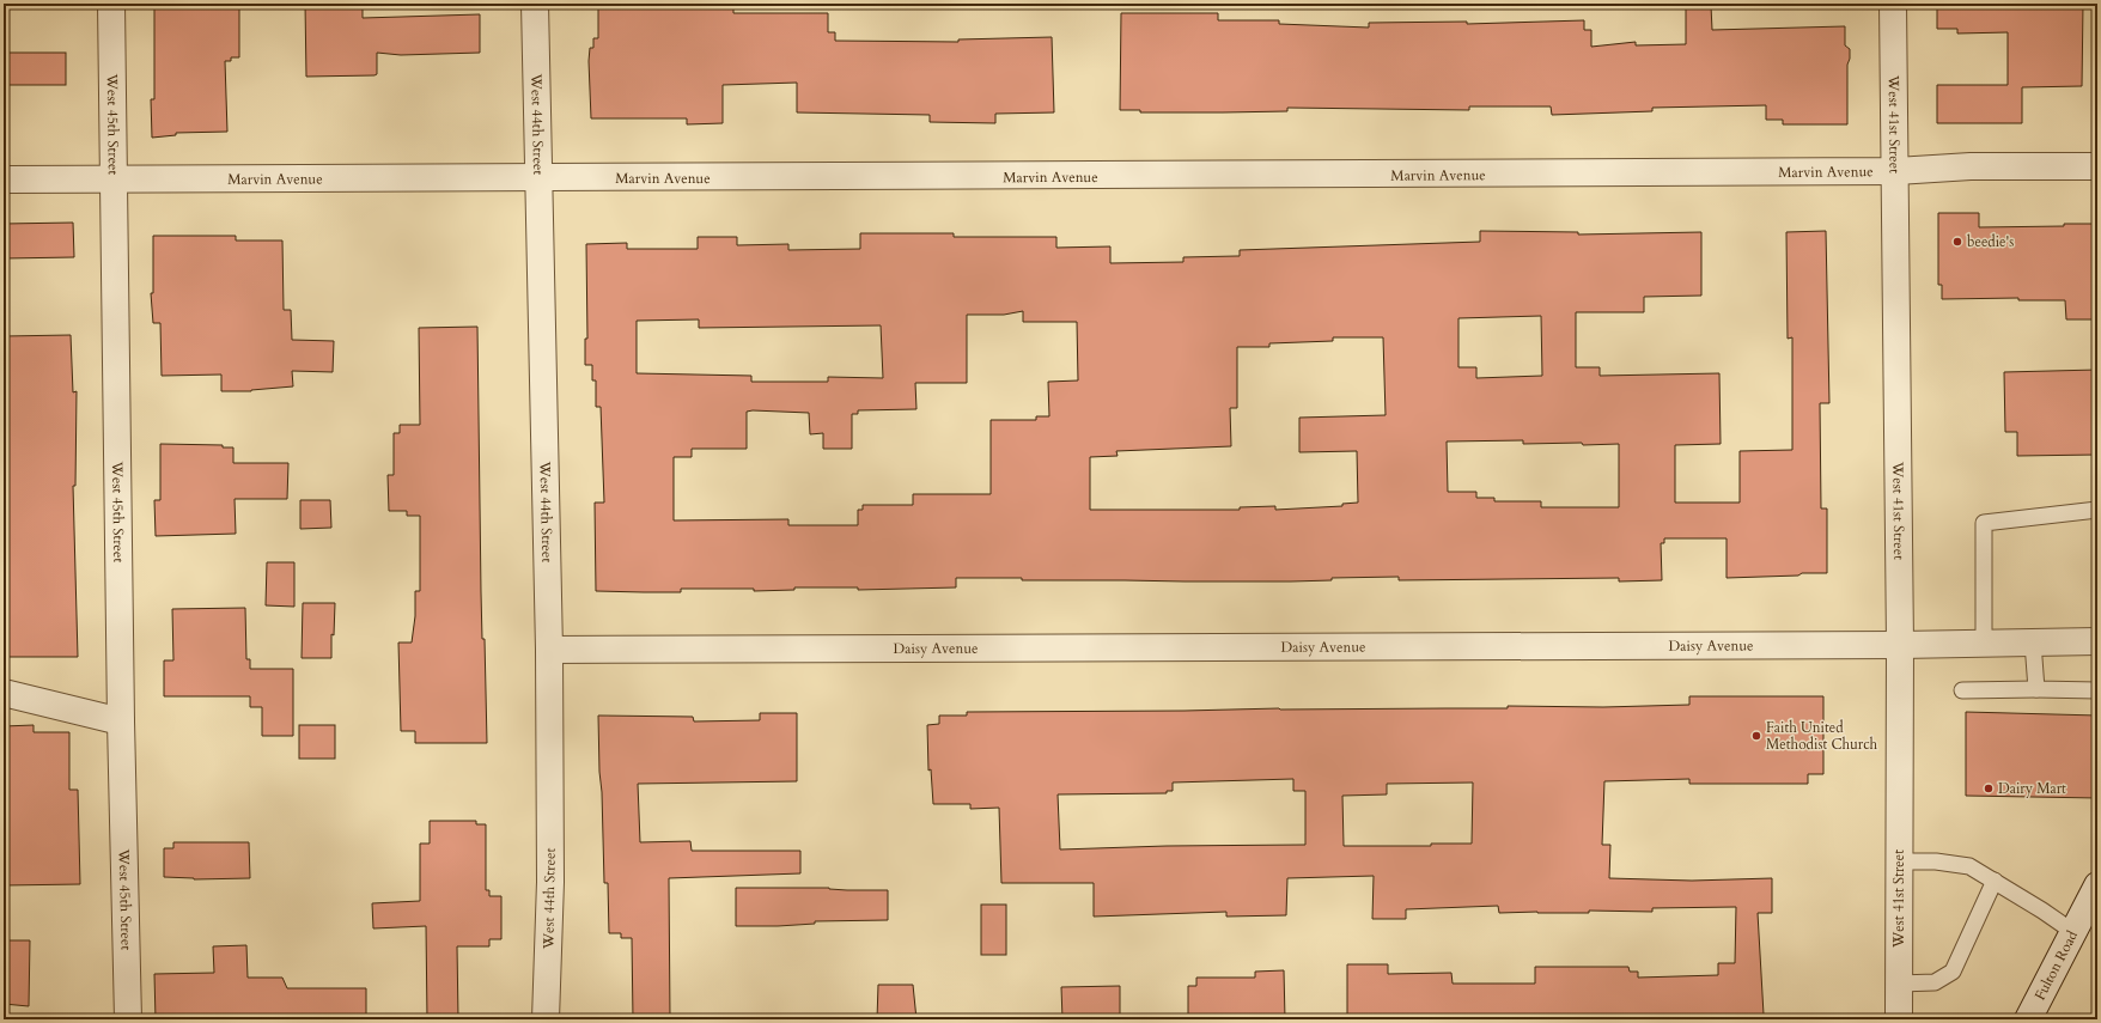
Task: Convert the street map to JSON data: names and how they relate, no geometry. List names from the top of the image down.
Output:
{
  "streets": {
    "street": [
      "West 45th Street",
      "West 44th Street",
      "West 41st Street",
      "Marvin Avenue",
      "Daisy Avenue",
      "Fulton Road"
    ]
  },
  "crossings": [
    ["West 45th Street", "Marvin Avenue"],
    ["West 44th Street", "Marvin Avenue"],
    ["West 44th Street", "Daisy Avenue"],
    ["West 41st Street", "Marvin Avenue"],
    ["West 41st Street", "Daisy Avenue"]
  ],
  "places": ["beedie's", "Faith United Methodist Church", "Dairy Mart"]
}
